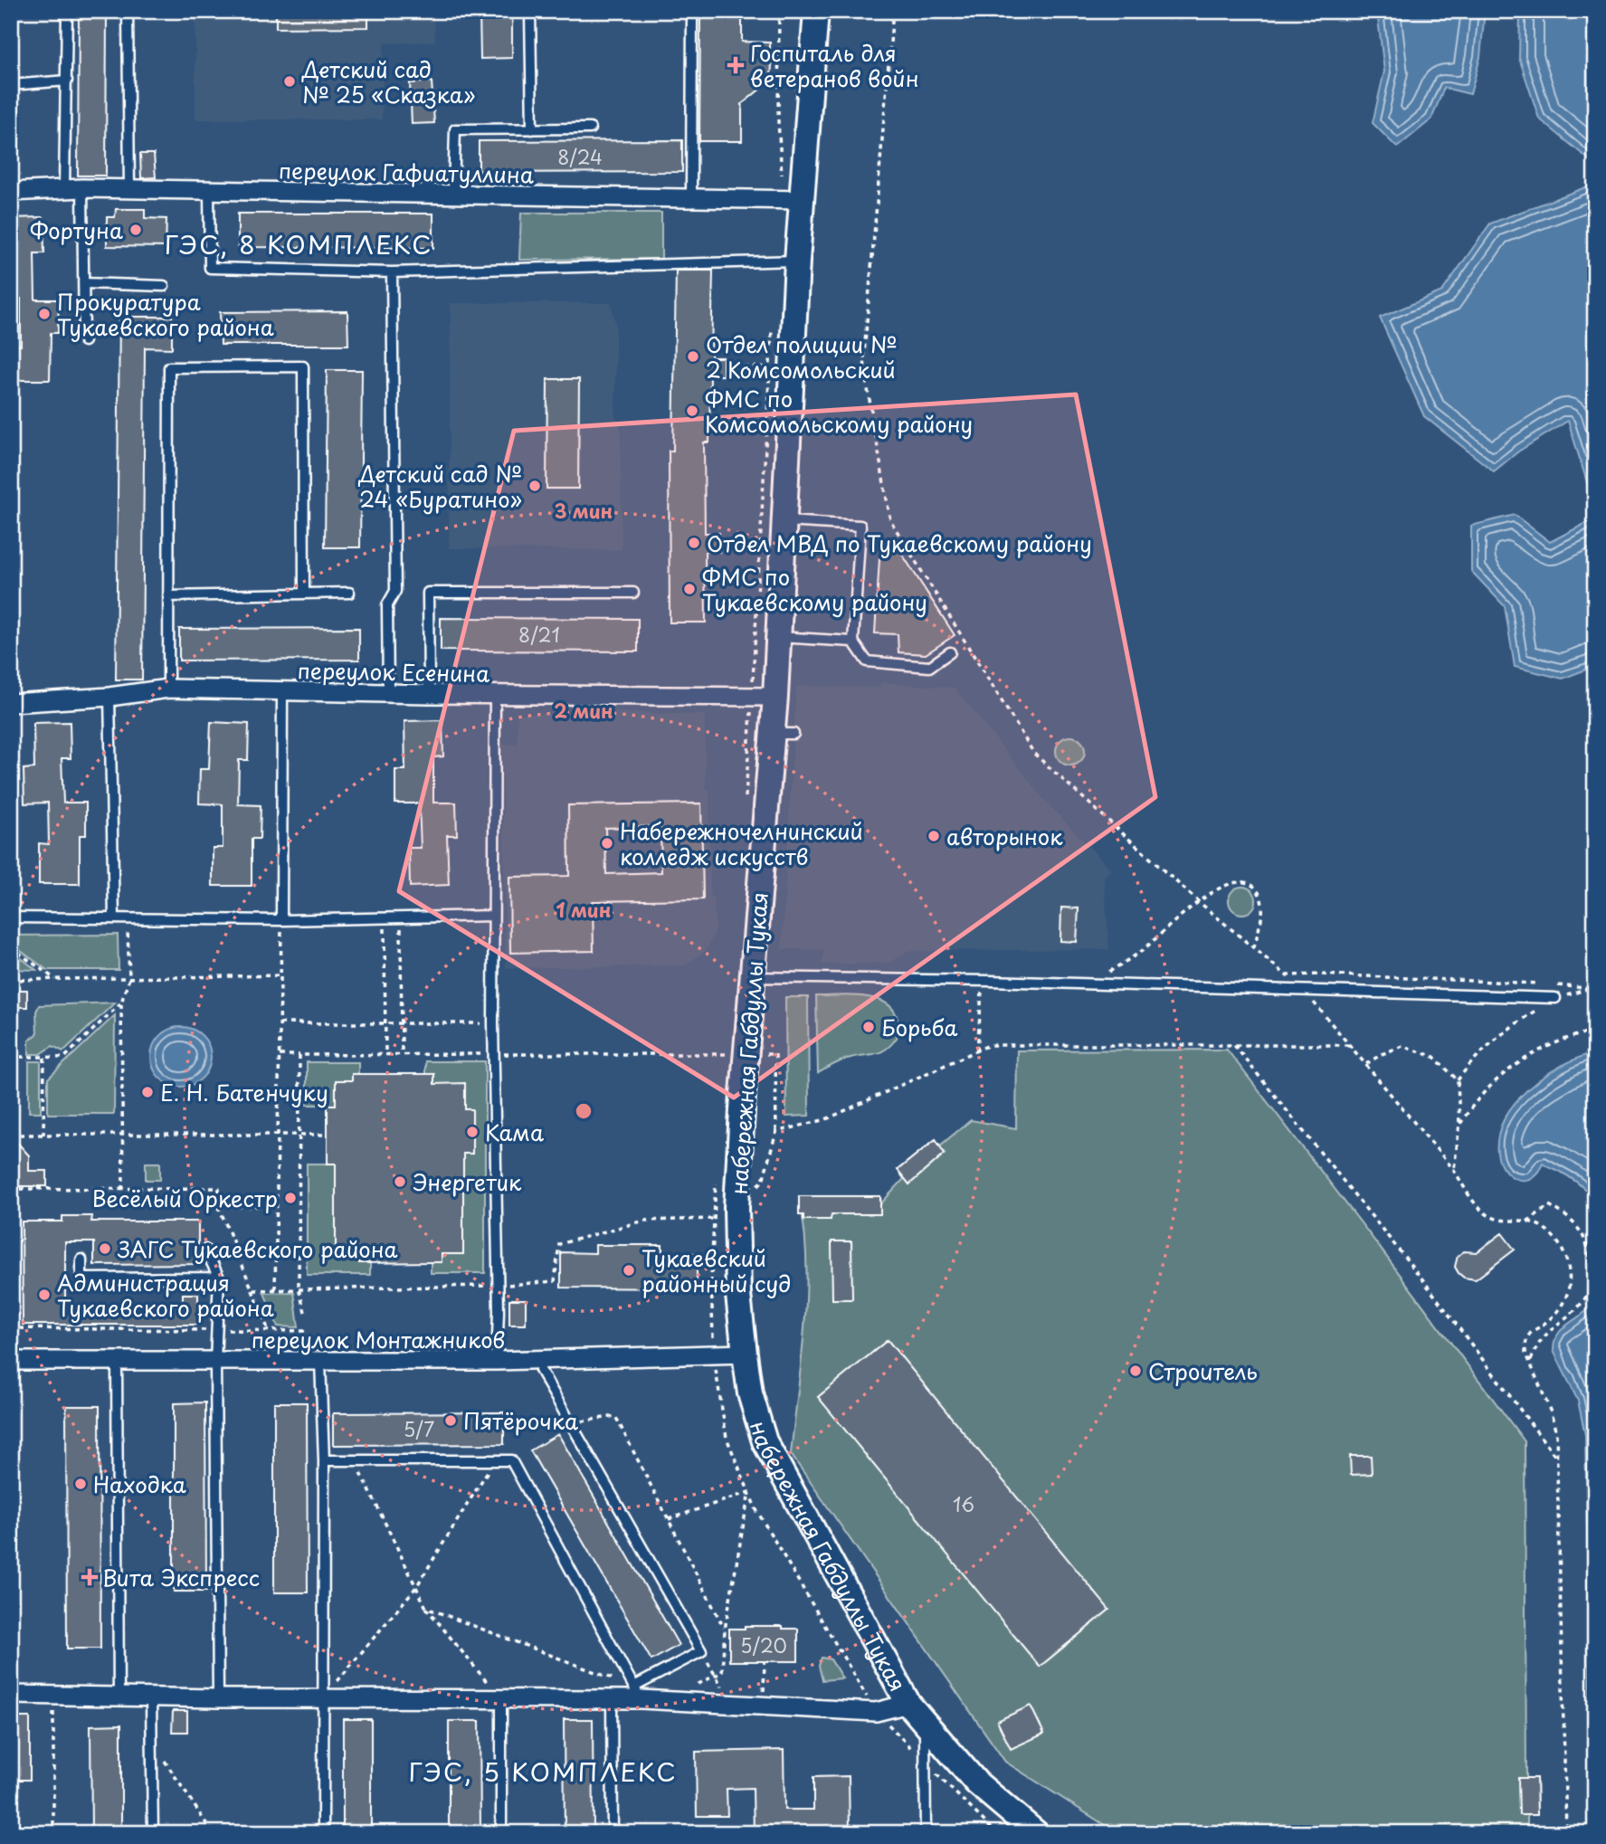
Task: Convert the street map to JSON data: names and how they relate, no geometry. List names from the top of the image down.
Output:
{
  "streets": {
    "main road": ["набережная Габдуллы Тукая"],
    "street": ["переулок Гафиатуллина", "переулок Есенина", "переулок Монтажников"]
  },
  "crossings": [
    ["переулок Гафиатуллина", "набережная Габдуллы Тукая"],
    ["переулок Есенина", "набережная Габдуллы Тукая"],
    ["набережная Габдуллы Тукая", "переулок Монтажников"]
  ],
  "districts": ["ГЭС, 8 КОМПЛЕКС", "ГЭС, 5 КОМПЛЕКС"],
  "places": {
    "health": ["Госпиталь для ветеранов войн", "Вита Экспресс"],
    "other": [
      "Детский сад № 25 «Сказка»",
      "Фортуна",
      "Прокуратура Тукаевского района",
      "Отдел полиции № 2 Комсомольский",
      "ФМС по Комсомольскому району",
      "Детский сад № 24 «Буратино»",
      "Отдел МВД по Тукаевскому району",
      "ФМС по Тукаевскому району",
      "авторынок",
      "Набережночелнинский колледж искусств",
      "Борьба",
      "Е. Н. Батенчуку",
      "Кама",
      "Энергетик",
      "Весёлый Оркестр",
      "ЗАГС Тукаевского района",
      "Тукаевский районный суд",
      "Администрация Тукаевского района",
      "Строитель",
      "Пятёрочка",
      "Находка"
    ]
  },
  "house_numbers": [
    "8/24",
    "8/21",
    "5/7",
    "16",
    "5/20"
  ],
  "rings": ["3 мин", "2 мин", "1 мин"]
}
